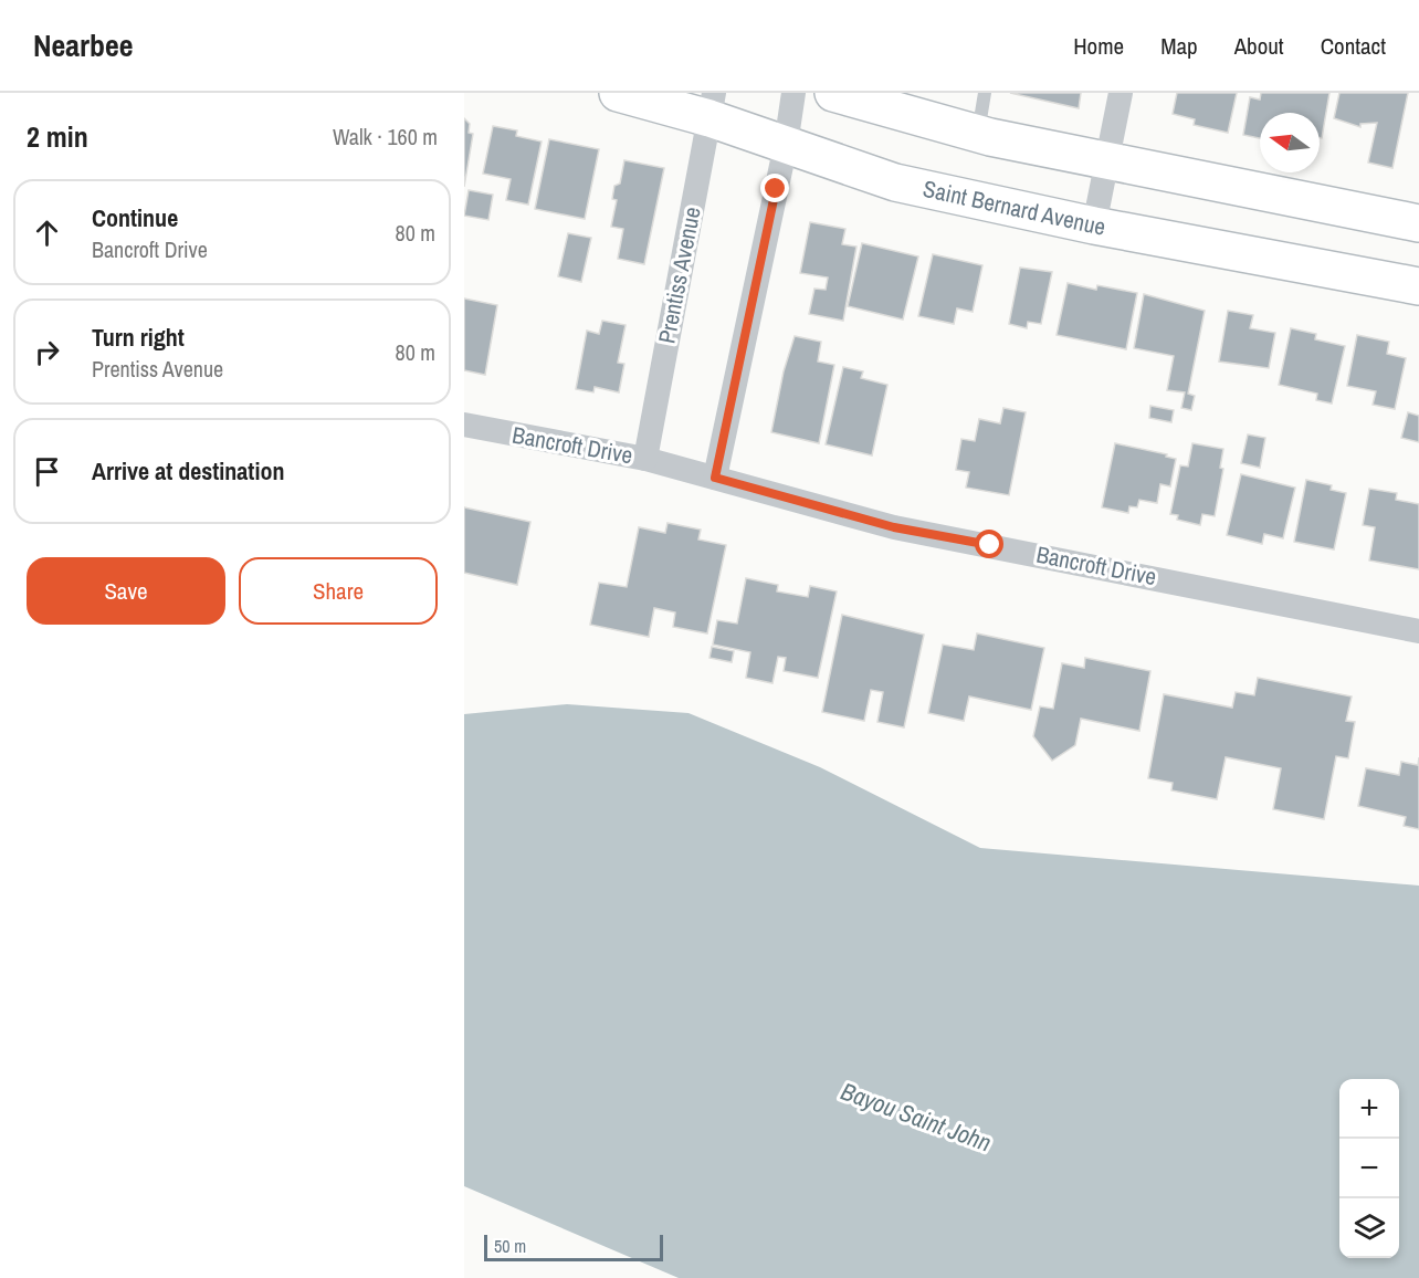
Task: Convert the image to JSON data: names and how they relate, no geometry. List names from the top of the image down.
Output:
{
  "streets": {
    "main road": ["Saint Bernard Avenue"],
    "street": ["Prentiss Avenue", "Bancroft Drive"]
  },
  "crossings": [
    ["Saint Bernard Avenue", "Prentiss Avenue"],
    ["Prentiss Avenue", "Bancroft Drive"]
  ],
  "water": ["Bayou Saint John"],
  "scale_bar": "50 m",
  "north": "left",
  "page": {
    "header": "Nearbee",
    "nav": [
      "Home",
      "Map",
      "About",
      "Contact"
    ],
    "heading": ["2 min", "Walk · 160 m"],
    "list": [
      ["Continue", "Bancroft Drive", "80 m"],
      ["Turn right", "Prentiss Avenue", "80 m"],
      "Arrive at destination"
    ],
    "buttons": ["Save", "Share"],
    "map_buttons": ["+", "−"],
    "scale": "50 m"
  }
}
